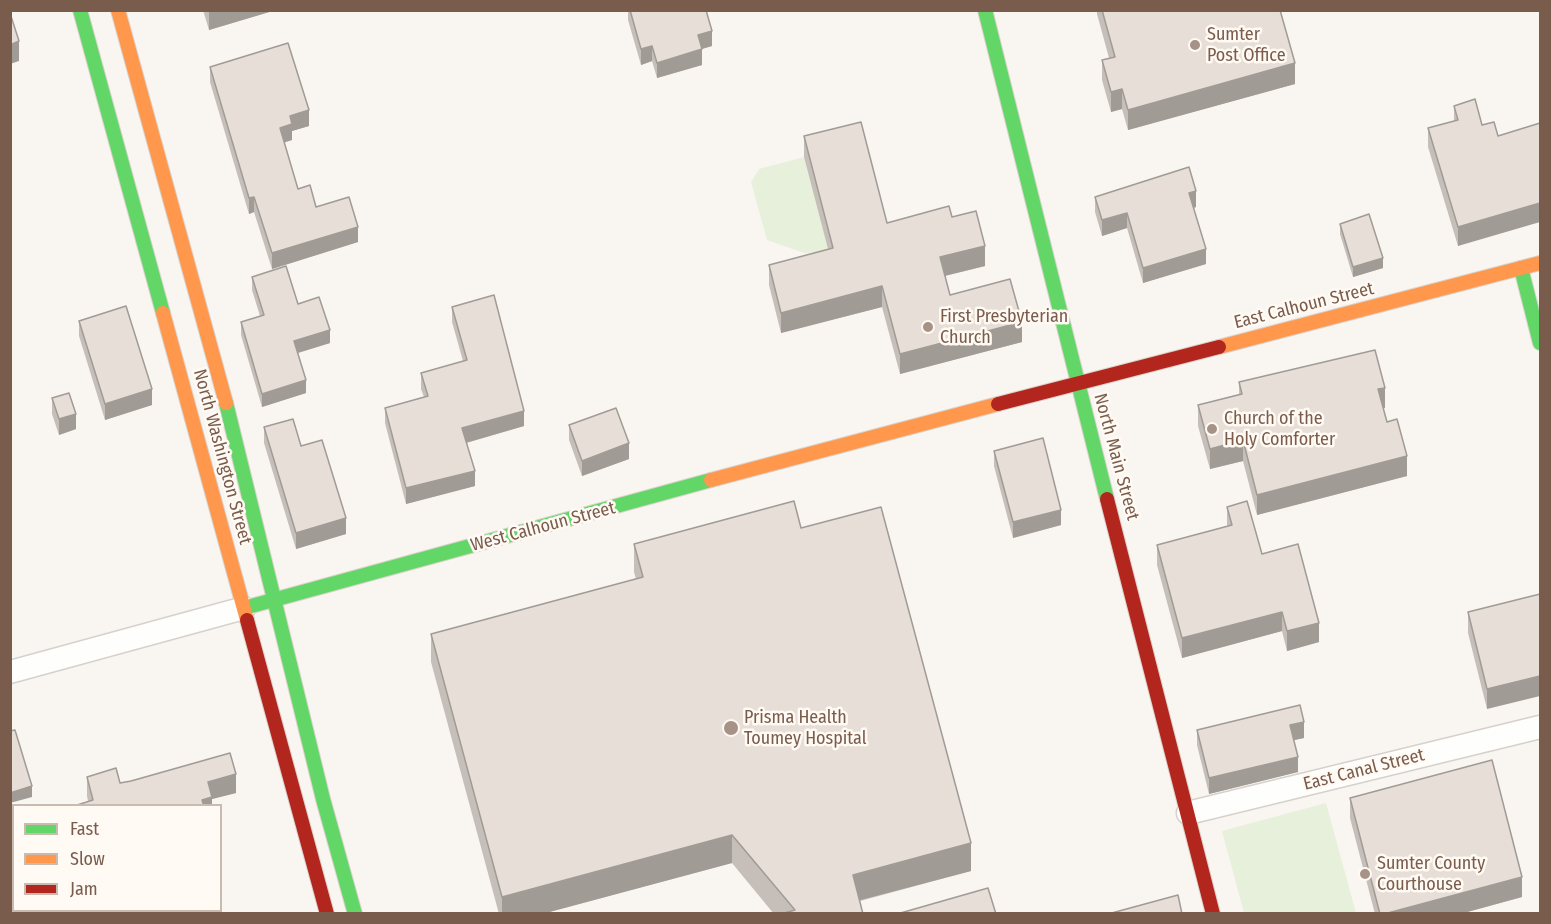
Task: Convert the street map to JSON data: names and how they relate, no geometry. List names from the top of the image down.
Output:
{
  "streets": {
    "main road": [
      "East Calhoun Street",
      "North Washington Street",
      "North Main Street",
      "West Calhoun Street"
    ],
    "street": ["East Canal Street"]
  },
  "crossings": [
    ["East Calhoun Street", "North Main Street"],
    ["East Calhoun Street", "West Calhoun Street"],
    ["North Washington Street", "West Calhoun Street"],
    ["North Main Street", "West Calhoun Street"],
    ["North Main Street", "East Canal Street"]
  ],
  "places": [
    "Sumter Post Office",
    "First Presbyterian Church",
    "Church of the Holy Comforter",
    "Prisma Health Toumey Hospital",
    "Sumter County Courthouse"
  ],
  "legend": ["Fast", "Slow", "Jam"]
}
